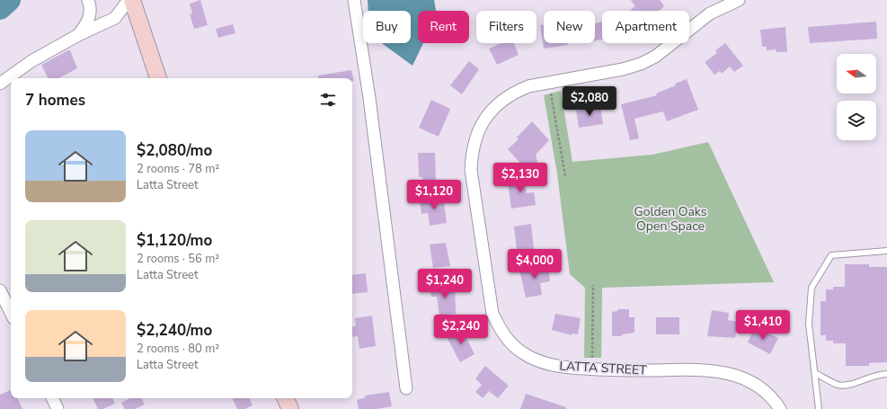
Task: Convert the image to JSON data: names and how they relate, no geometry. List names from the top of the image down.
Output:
{
  "streets": {
    "street": ["LATTA STREET"]
  },
  "parks": ["Golden Oaks Open Space"],
  "north": "left",
  "page": {
    "chip": [
      "Buy",
      "Rent",
      "Filters",
      "New",
      "Apartment"
    ],
    "heading": "7 homes",
    "price": [
      "$2,080",
      "$2,130",
      "$1,120",
      "$4,000",
      "$1,240",
      "$1,410",
      "$2,240"
    ],
    "list": [
      {
        "name": "$2,080/mo",
        "note": "2 rooms · 78 m² · Latta Street"
      },
      {
        "name": "$1,120/mo",
        "note": "2 rooms · 56 m² · Latta Street"
      },
      {
        "name": "$2,240/mo",
        "note": "2 rooms · 80 m² · Latta Street"
      }
    ]
  }
}
